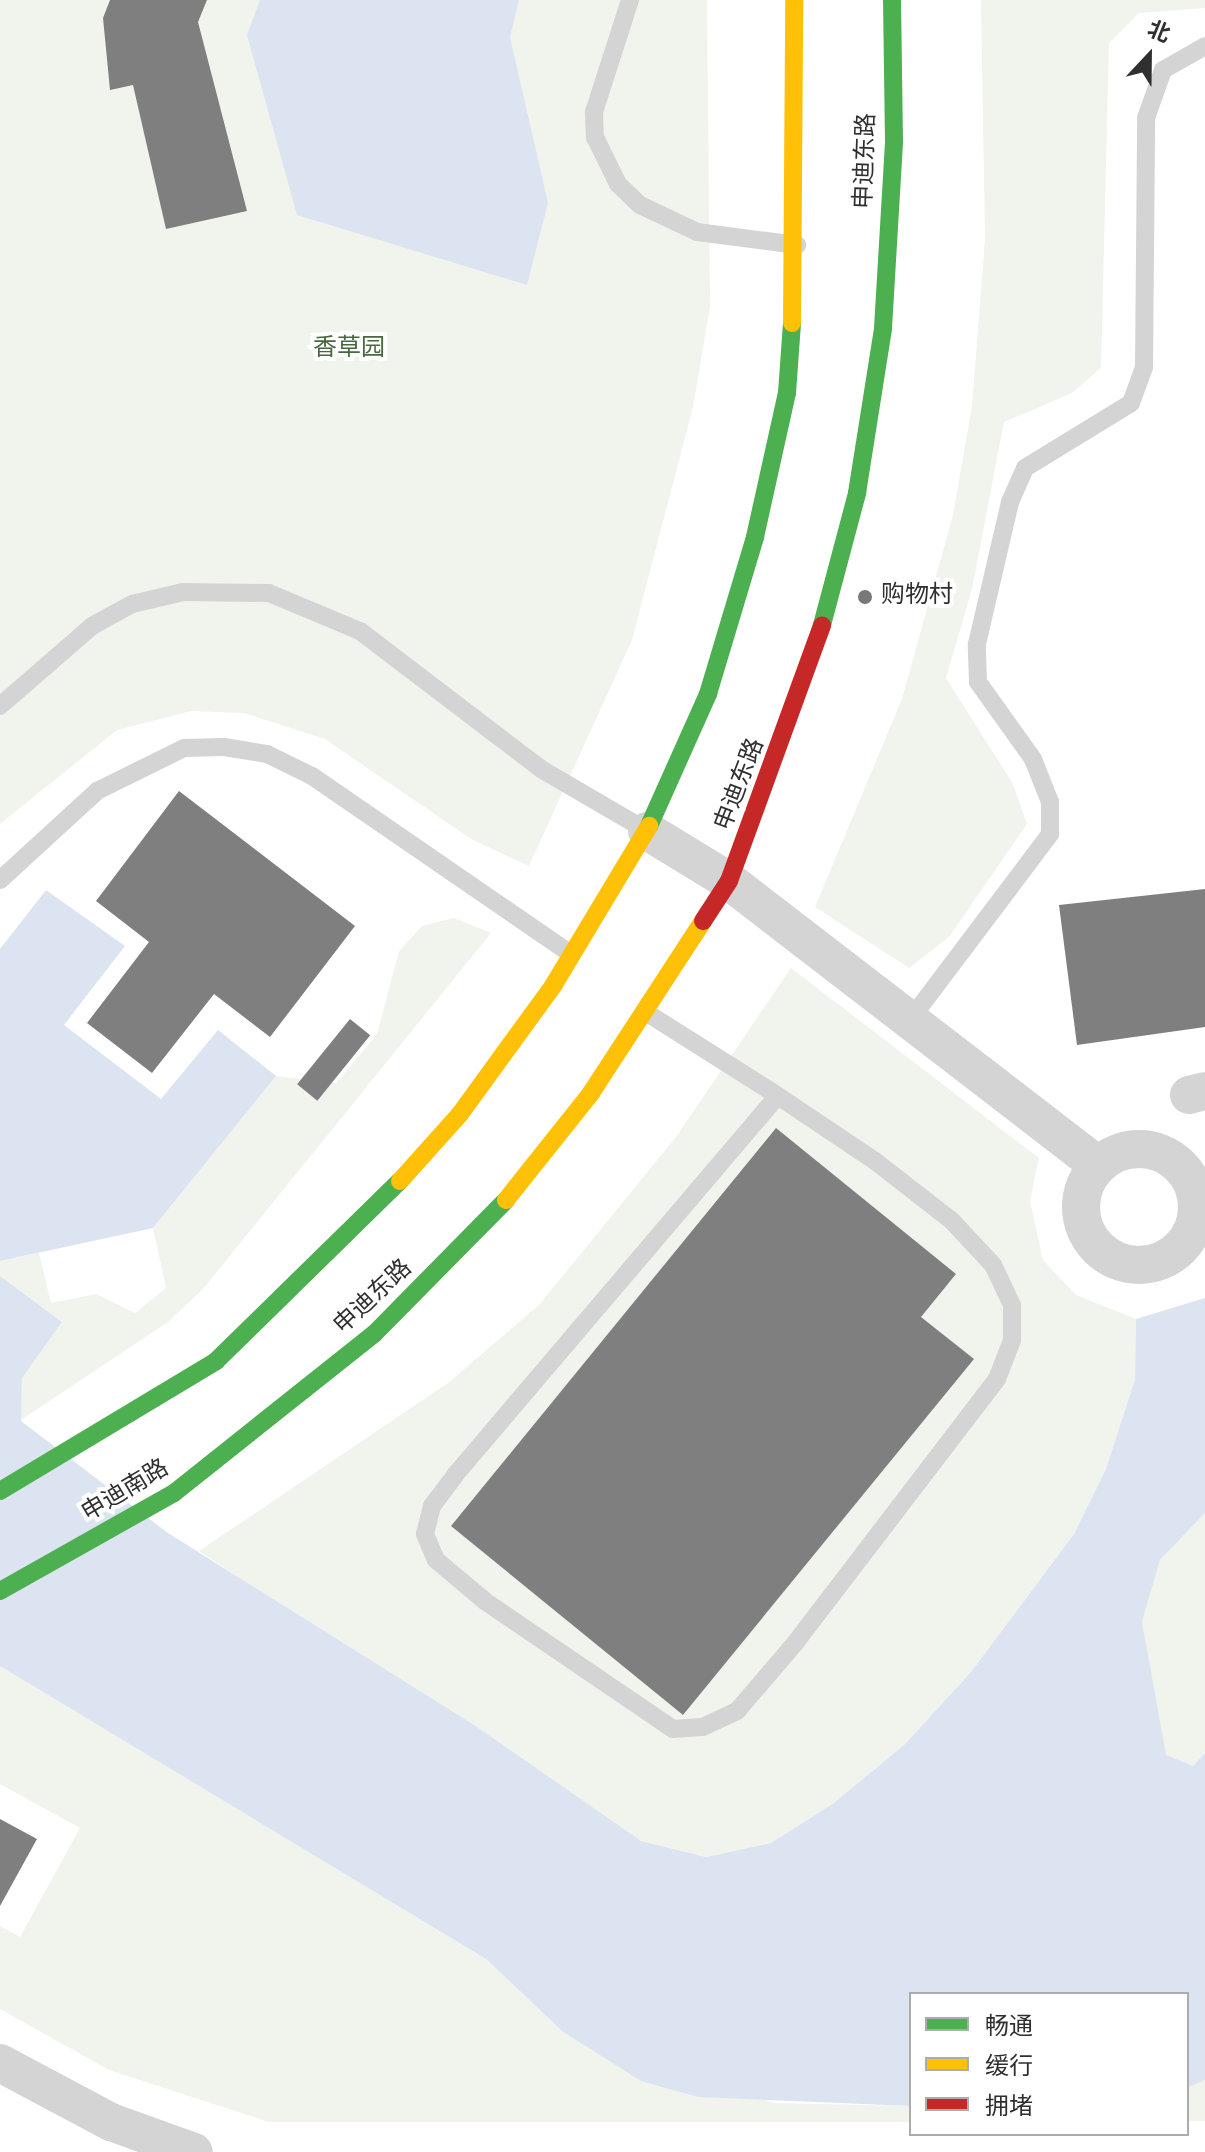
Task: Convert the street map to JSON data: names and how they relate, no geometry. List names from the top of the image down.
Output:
{
  "streets": {
    "street": ["申迪东路", "申迪南路"]
  },
  "crossings": [
    ["申迪东路", "申迪南路"]
  ],
  "parks": ["香草园"],
  "places": ["购物村"],
  "legend": ["畅通", "缓行", "拥堵"],
  "north": "top"
}
